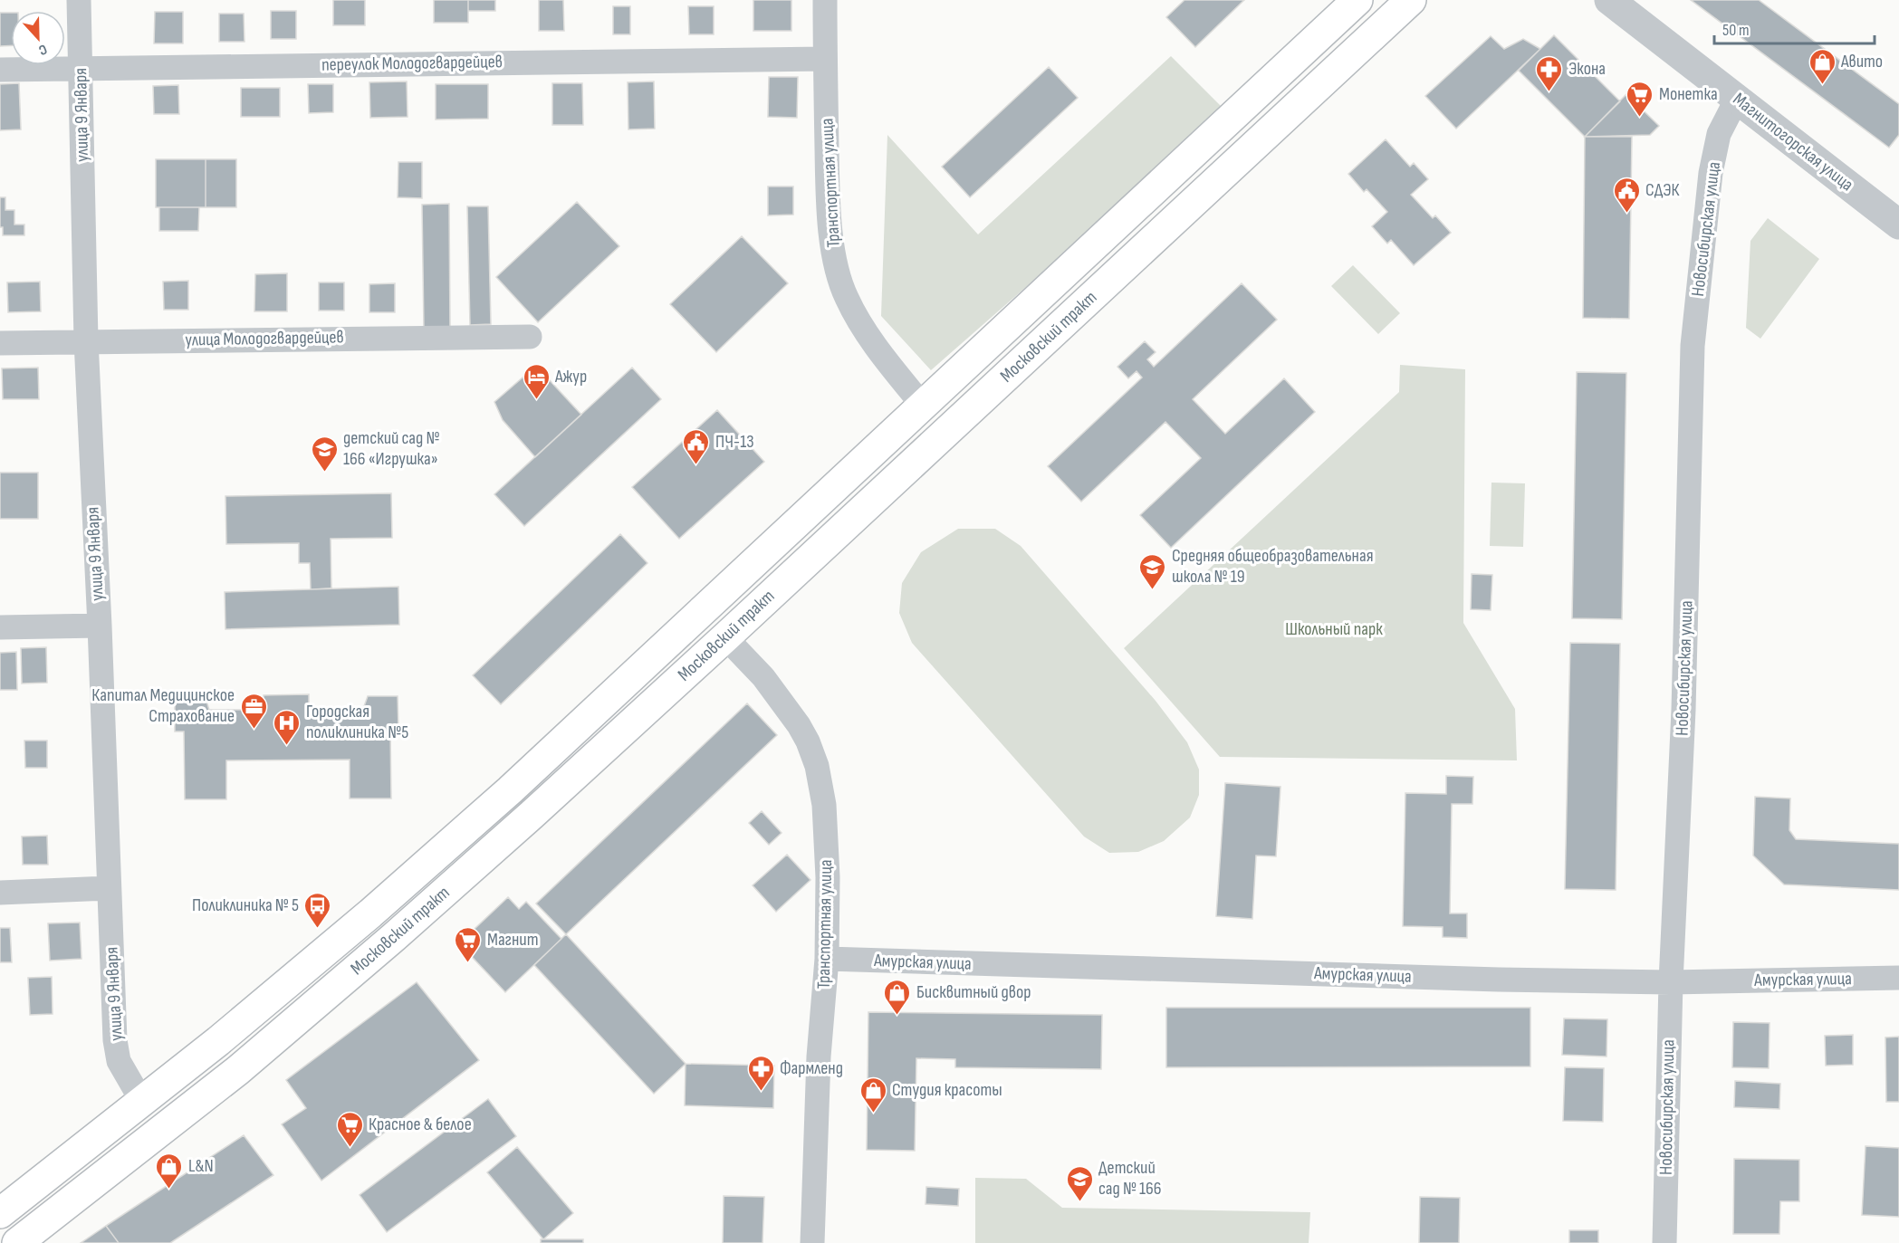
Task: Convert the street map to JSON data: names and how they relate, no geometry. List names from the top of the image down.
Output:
{
  "streets": {
    "main road": ["Московский тракт"],
    "street": [
      "переулок Молодогвардейцев",
      "улица 9 Января",
      "Магнитогорская улица",
      "Транспортная улица",
      "Новосибирская улица",
      "улица Молодогвардейцев",
      "Амурская улица"
    ]
  },
  "crossings": [
    ["переулок Молодогвардейцев", "улица 9 Января"],
    ["переулок Молодогвардейцев", "Транспортная улица"],
    ["улица 9 Января", "Московский тракт"],
    ["улица 9 Января", "улица Молодогвардейцев"],
    ["Магнитогорская улица", "Новосибирская улица"],
    ["Транспортная улица", "Московский тракт"],
    ["Транспортная улица", "Амурская улица"],
    ["Новосибирская улица", "Амурская улица"]
  ],
  "parks": ["Школьный парк"],
  "places": {
    "shop": [
      "Авито",
      "Бисквитный двор",
      "Студия красоты",
      "L&N"
    ],
    "pharmacy": ["Экона", "Фармленд"],
    "supermarket": ["Монетка", "Магнит", "Красное & белое"],
    "public building": ["СДЭК", "ПЧ-13"],
    "hotel": ["Ажур"],
    "school or university": ["детский сад № 166 «Игрушка»", "Средняя общеобразовательная школа № 19", "Детский сад № 166"],
    "office": ["Капитал Медицинское Страхование"],
    "hospital": ["Городская поликлиника №5"],
    "bus stop": ["Поликлиника № 5"]
  },
  "scale_bar": "50 m",
  "north": "bottom"
}
